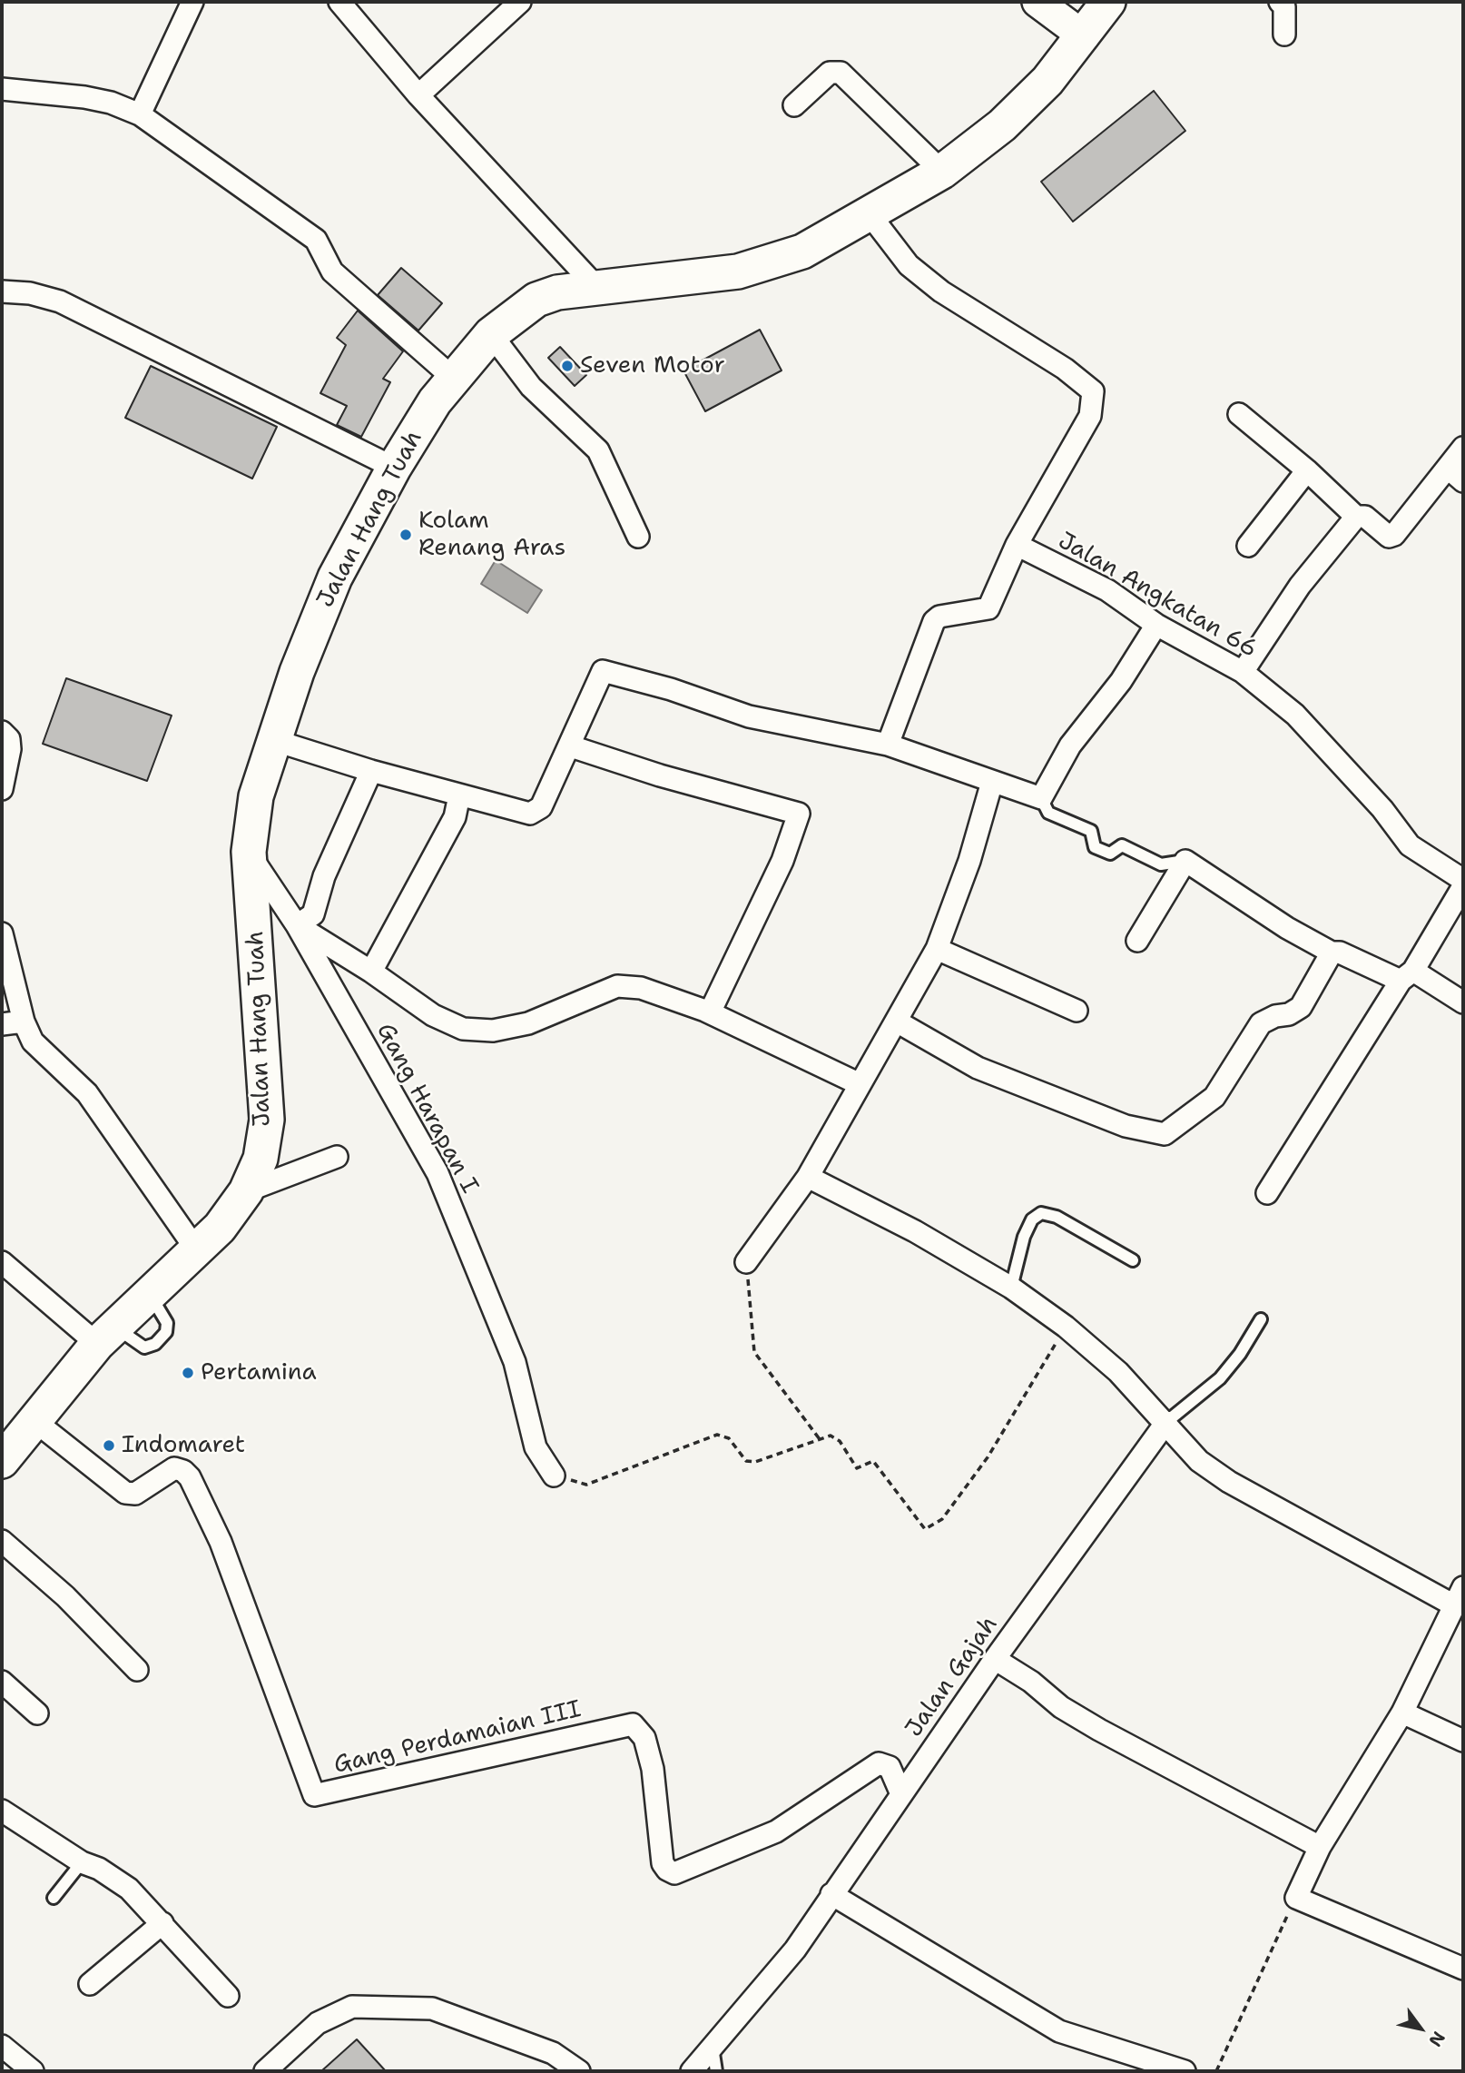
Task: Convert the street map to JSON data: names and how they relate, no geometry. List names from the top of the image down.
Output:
{
  "streets": {
    "main road": ["Jalan Hang Tuah"],
    "street": [
      "Jalan Angkatan 66",
      "Gang Harapan I",
      "Jalan Gajah",
      "Gang Perdamaian III"
    ]
  },
  "crossings": [
    ["Jalan Hang Tuah", "Jalan Angkatan 66"],
    ["Jalan Hang Tuah", "Gang Harapan I"],
    ["Jalan Hang Tuah", "Gang Perdamaian III"],
    ["Jalan Gajah", "Gang Perdamaian III"]
  ],
  "places": [
    "Seven Motor",
    "Kolam Renang Aras",
    "Pertamina",
    "Indomaret"
  ],
  "north": "bottom right"
}
